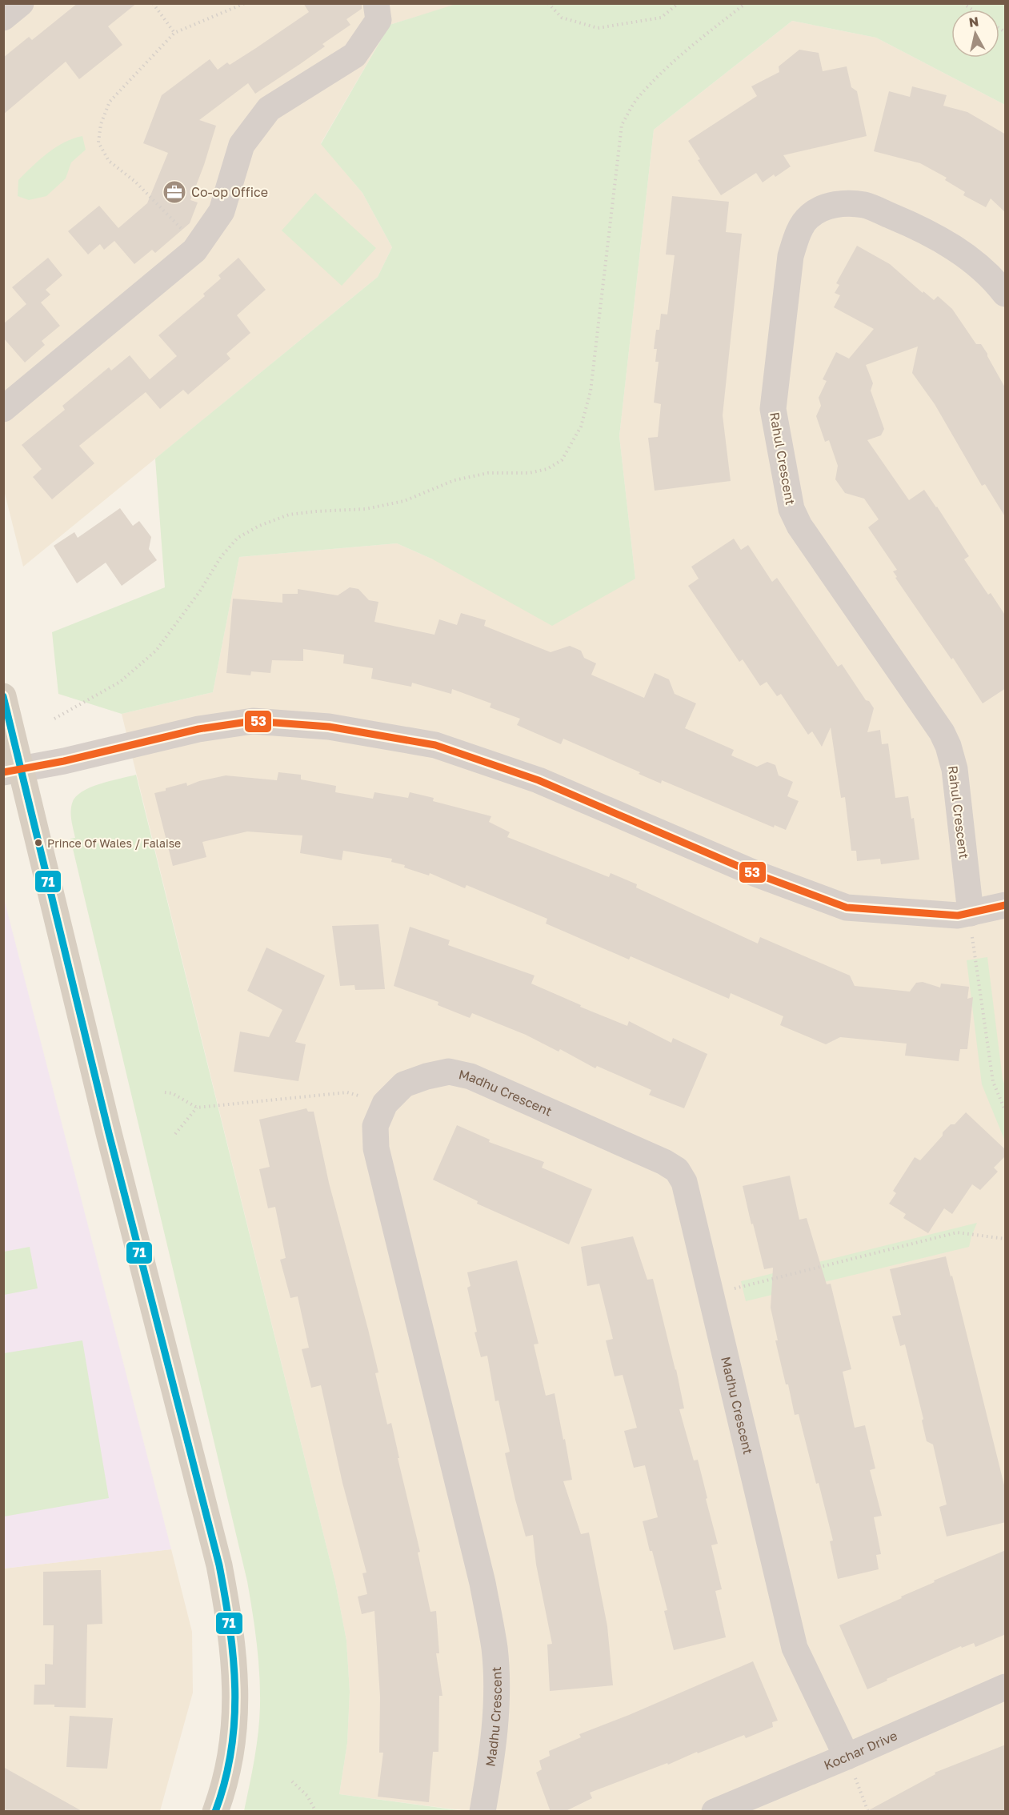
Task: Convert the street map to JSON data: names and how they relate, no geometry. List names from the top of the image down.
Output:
{
  "streets": {
    "street": ["Rahul Crescent", "Madhu Crescent", "Kochar Drive"]
  },
  "crossings": [
    ["Madhu Crescent", "Kochar Drive"]
  ],
  "places": {
    "office": ["Co-op Office"],
    "other": ["Prince Of Wales / Falaise"]
  },
  "lines": ["transit line 71", "transit line 53"],
  "north": "top"
}
